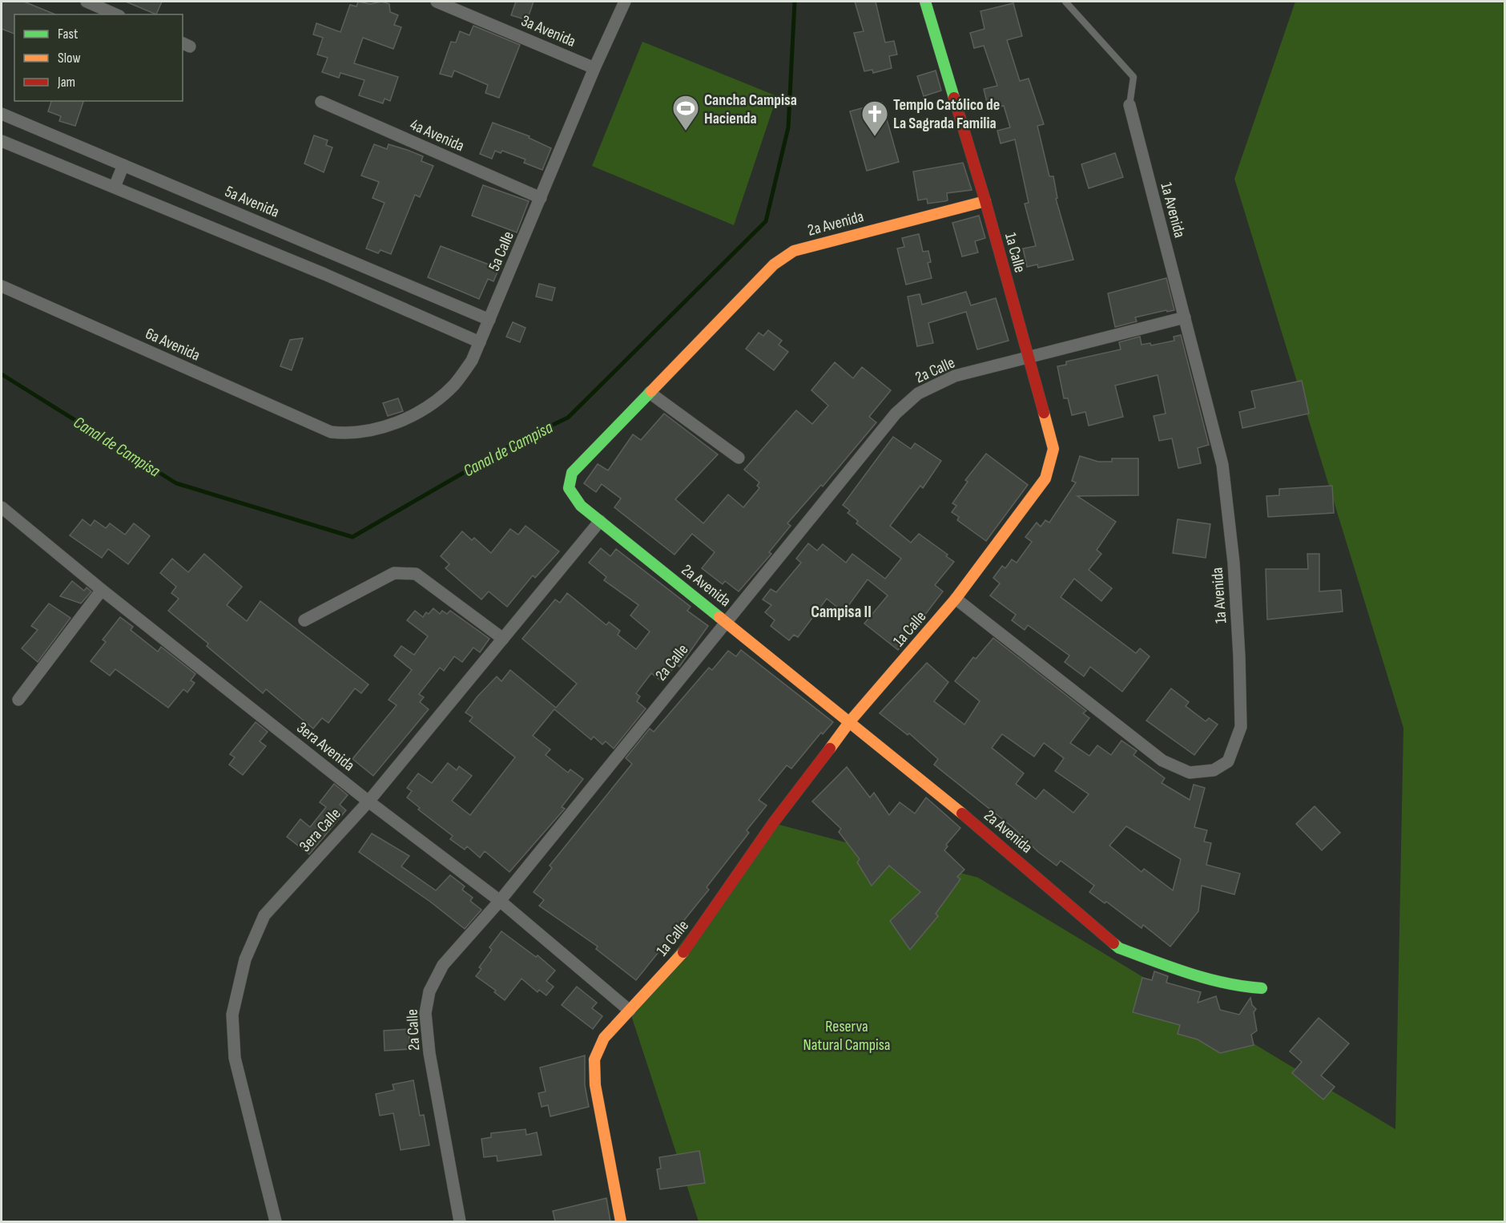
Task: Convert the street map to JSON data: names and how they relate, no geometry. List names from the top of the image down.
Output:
{
  "streets": {
    "street": [
      "3a Avenida",
      "4a Avenida",
      "5a Avenida",
      "1a Avenida",
      "2a Avenida",
      "5a Calle",
      "1a Calle",
      "6a Avenida",
      "2a Calle",
      "3era Avenida",
      "3era Calle"
    ]
  },
  "crossings": [
    ["3a Avenida", "5a Calle"],
    ["4a Avenida", "5a Calle"],
    ["5a Avenida", "5a Calle"],
    ["1a Avenida", "1a Calle"],
    ["1a Avenida", "2a Calle"],
    ["2a Avenida", "1a Calle"],
    ["2a Avenida", "2a Calle"],
    ["2a Avenida", "3era Calle"],
    ["5a Calle", "6a Avenida"],
    ["1a Calle", "2a Calle"],
    ["1a Calle", "3era Avenida"],
    ["2a Calle", "3era Avenida"],
    ["3era Avenida", "3era Calle"]
  ],
  "districts": ["Campisa II"],
  "water": ["Canal de Campisa"],
  "parks": ["Reserva Natural Campisa"],
  "places": {
    "sports": ["Cancha Campisa Hacienda"],
    "church": ["Templo Católico de La Sagrada Familia"]
  },
  "legend": ["Fast", "Slow", "Jam"]
}
